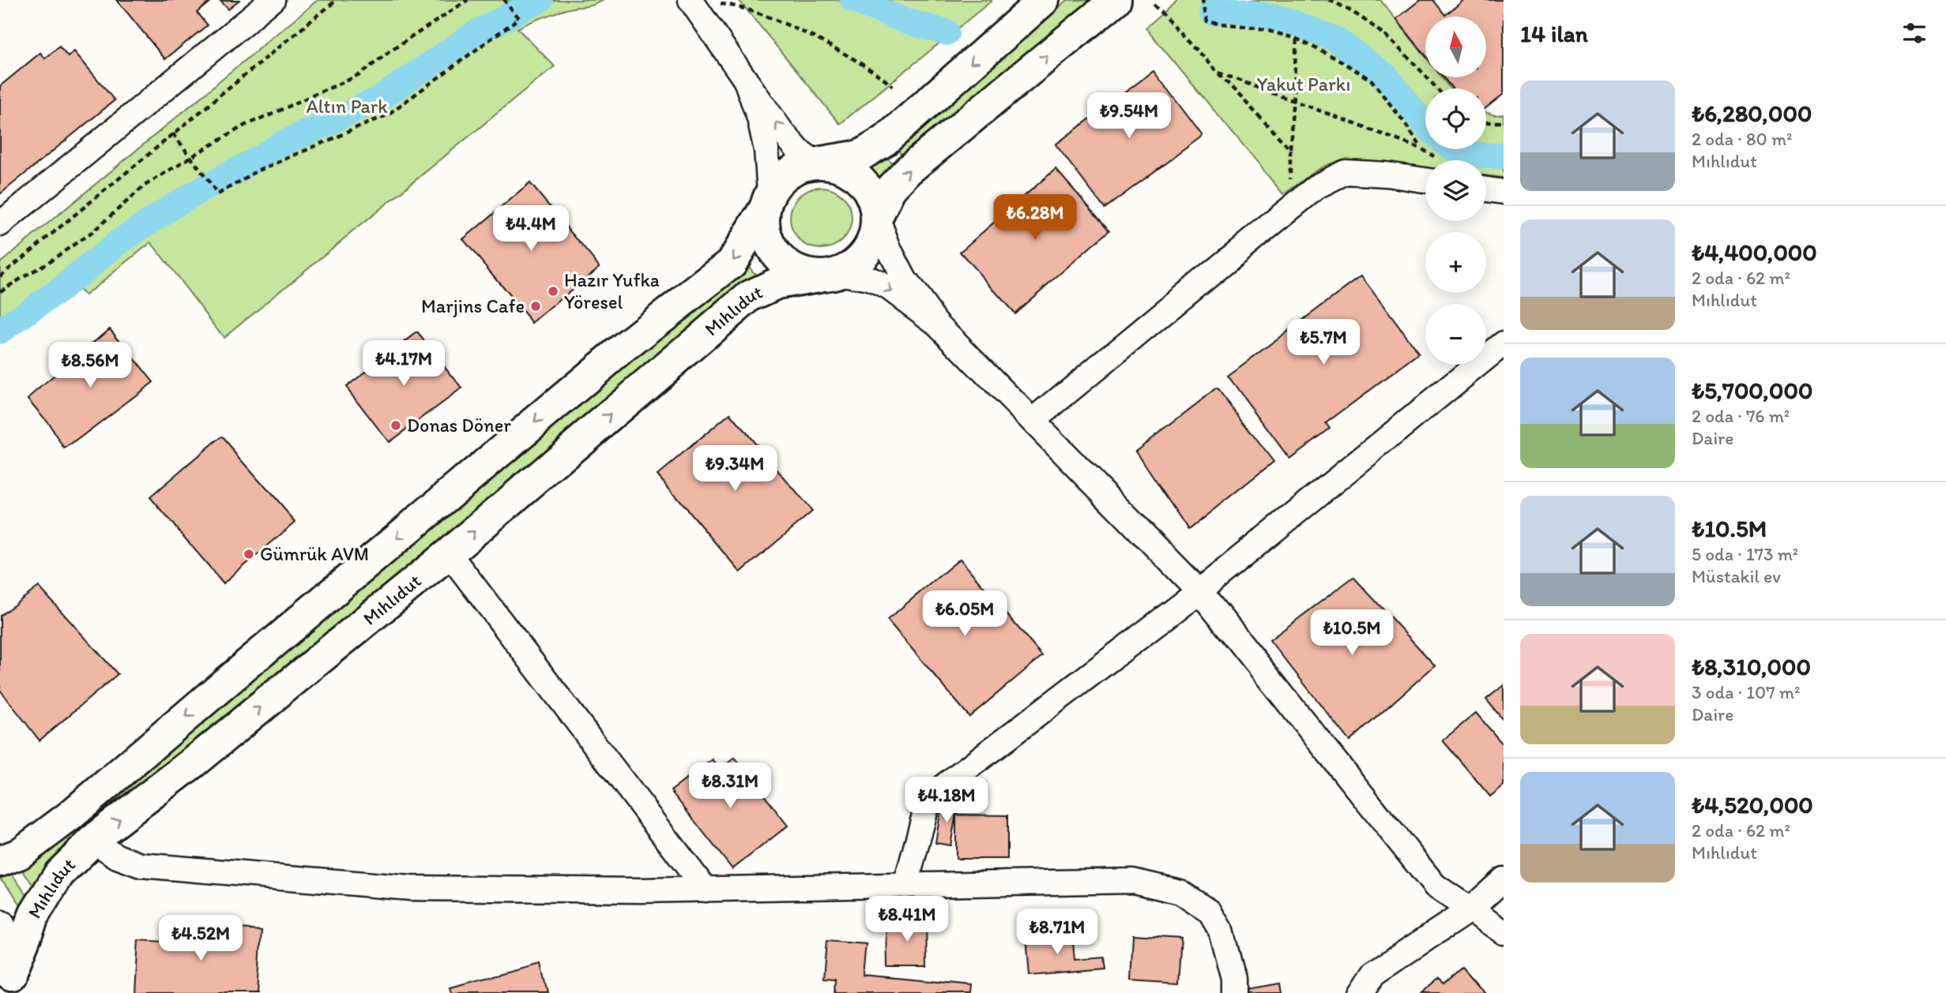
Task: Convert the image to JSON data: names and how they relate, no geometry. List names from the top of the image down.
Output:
{
  "streets": {
    "main road": ["Mıhlıdut"]
  },
  "parks": ["Yakut Parkı", "Altın Park"],
  "places": [
    "Hazır Yufka Yöresel",
    "Marjins Cafe",
    "Donas Döner",
    "Gümrük AVM"
  ],
  "north": "top",
  "page": {
    "heading": "14 ilan",
    "map_buttons": ["+", "−"],
    "list": [
      {
        "name": "₺6,280,000",
        "note": "2 oda · 80 m² · Mıhlıdut"
      },
      {
        "name": "₺4,400,000",
        "note": "2 oda · 62 m² · Mıhlıdut"
      },
      {
        "name": "₺5,700,000",
        "note": "2 oda · 76 m² · Daire"
      },
      {
        "name": "₺10.5M",
        "note": "5 oda · 173 m² · Müstakil ev"
      },
      {
        "name": "₺8,310,000",
        "note": "3 oda · 107 m² · Daire"
      },
      {
        "name": "₺4,520,000",
        "note": "2 oda · 62 m² · Mıhlıdut"
      }
    ],
    "price": [
      "₺9.54M",
      "₺6.28M",
      "₺4.4M",
      "₺5.7M",
      "₺4.17M",
      "₺8.56M",
      "₺9.34M",
      "₺6.05M",
      "₺10.5M",
      "₺8.31M",
      "₺4.18M",
      "₺8.41M",
      "₺8.71M",
      "₺4.52M"
    ]
  }
}
